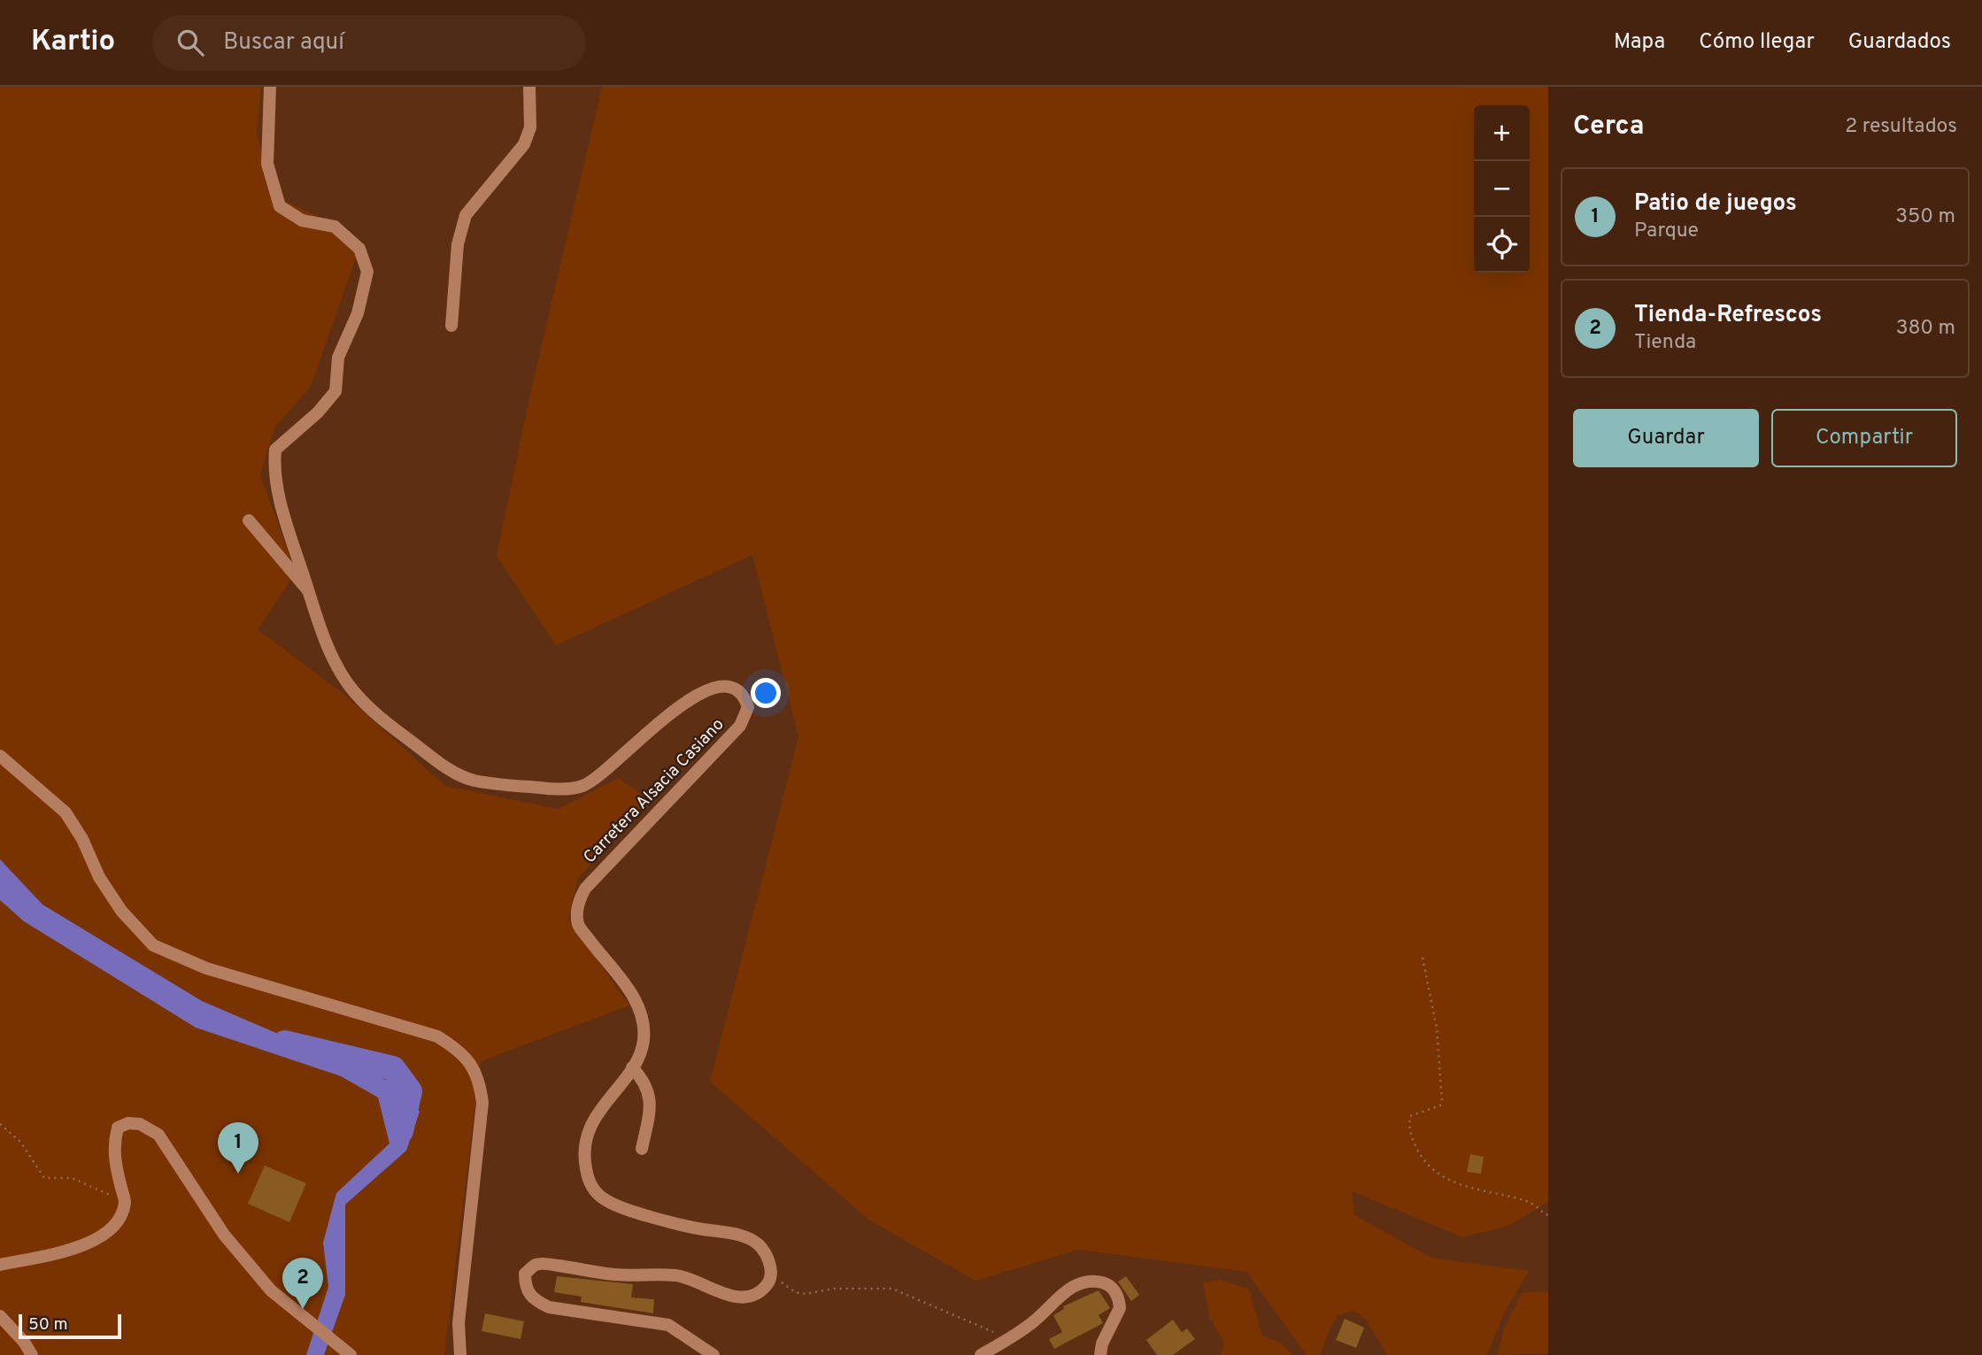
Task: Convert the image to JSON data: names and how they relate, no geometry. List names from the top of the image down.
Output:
{
  "streets": {
    "street": ["Carretera Alsacia Casiano"]
  },
  "scale_bar": "50 m",
  "page": {
    "header": "Kartio",
    "search": "Buscar aquí",
    "nav": ["Mapa", "Cómo llegar", "Guardados"],
    "heading": ["Cerca", "2 resultados"],
    "map_buttons": ["+", "−"],
    "list": [
      {
        "mark": "1",
        "name": "Patio de juegos",
        "note": "Parque",
        "value": "350 m"
      },
      {
        "mark": "2",
        "name": "Tienda-Refrescos",
        "note": "Tienda",
        "value": "380 m"
      }
    ],
    "buttons": ["Guardar", "Compartir"],
    "pins": ["1", "2"],
    "scale": "50 m"
  }
}
